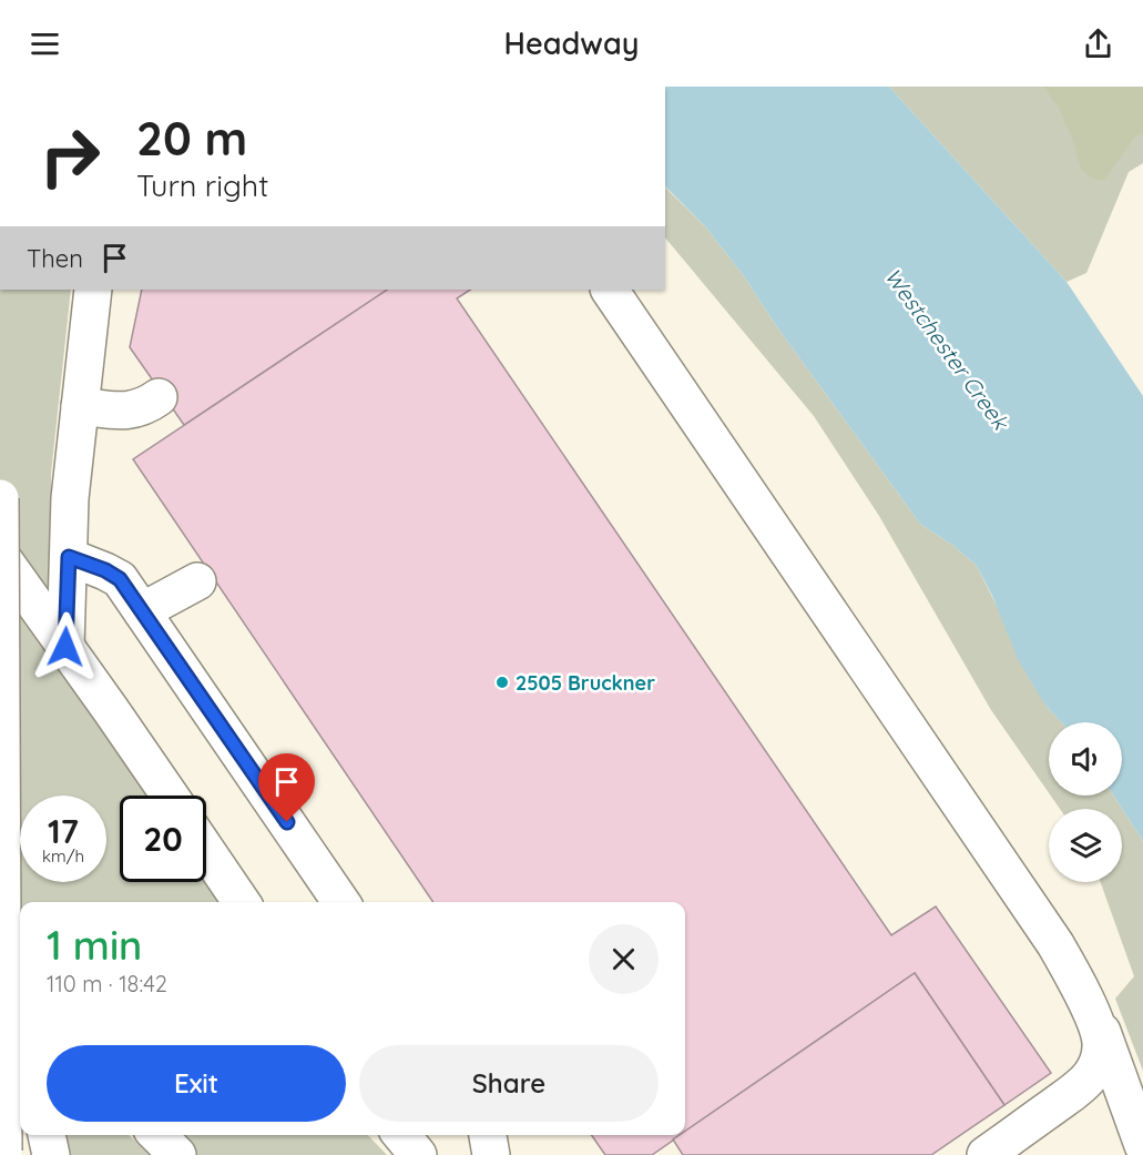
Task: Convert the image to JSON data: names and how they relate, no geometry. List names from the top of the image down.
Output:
{
  "water": ["Westchester Creek"],
  "places": ["2505 Bruckner"],
  "page": {
    "header": "Headway",
    "turn": ["20 m", "Turn right"],
    "then": "Then",
    "speed": "17 km/h",
    "limit": "20",
    "heading": ["1 min", "110 m · 18:42"],
    "buttons": ["Exit", "Share"]
  }
}
